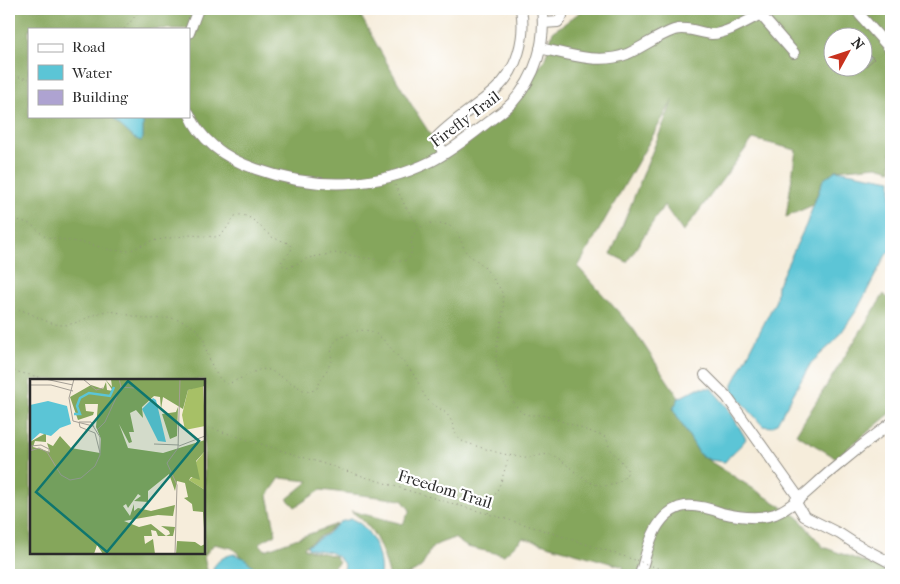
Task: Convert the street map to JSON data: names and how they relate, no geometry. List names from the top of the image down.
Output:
{
  "streets": {
    "path": ["Freedom Trail"]
  },
  "legend": ["Road", "Water", "Building"],
  "north": "top right"
}
